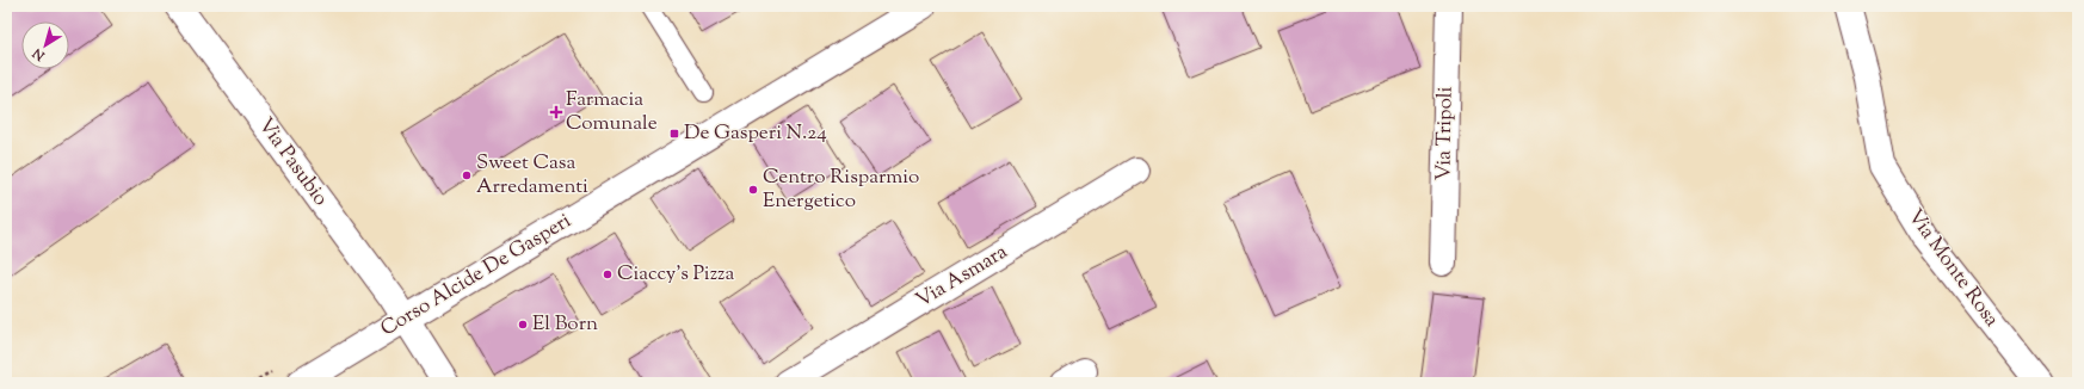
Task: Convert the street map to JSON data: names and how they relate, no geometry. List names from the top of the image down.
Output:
{
  "streets": {
    "street": [
      "Via Tripoli",
      "Via Pasubio",
      "Via Monte Rosa",
      "Corso Alcide De Gasperi",
      "Via Asmara"
    ]
  },
  "crossings": [
    ["Via Pasubio", "Corso Alcide De Gasperi"]
  ],
  "places": {
    "health": ["Farmacia Comunale"],
    "transit": ["De Gasperi N.24"],
    "other": [
      "Sweet Casa Arredamenti",
      "Centro Risparmio Energetico",
      "Ciaccy's Pizza",
      "El Born"
    ]
  },
  "north": "bottom left"
}
